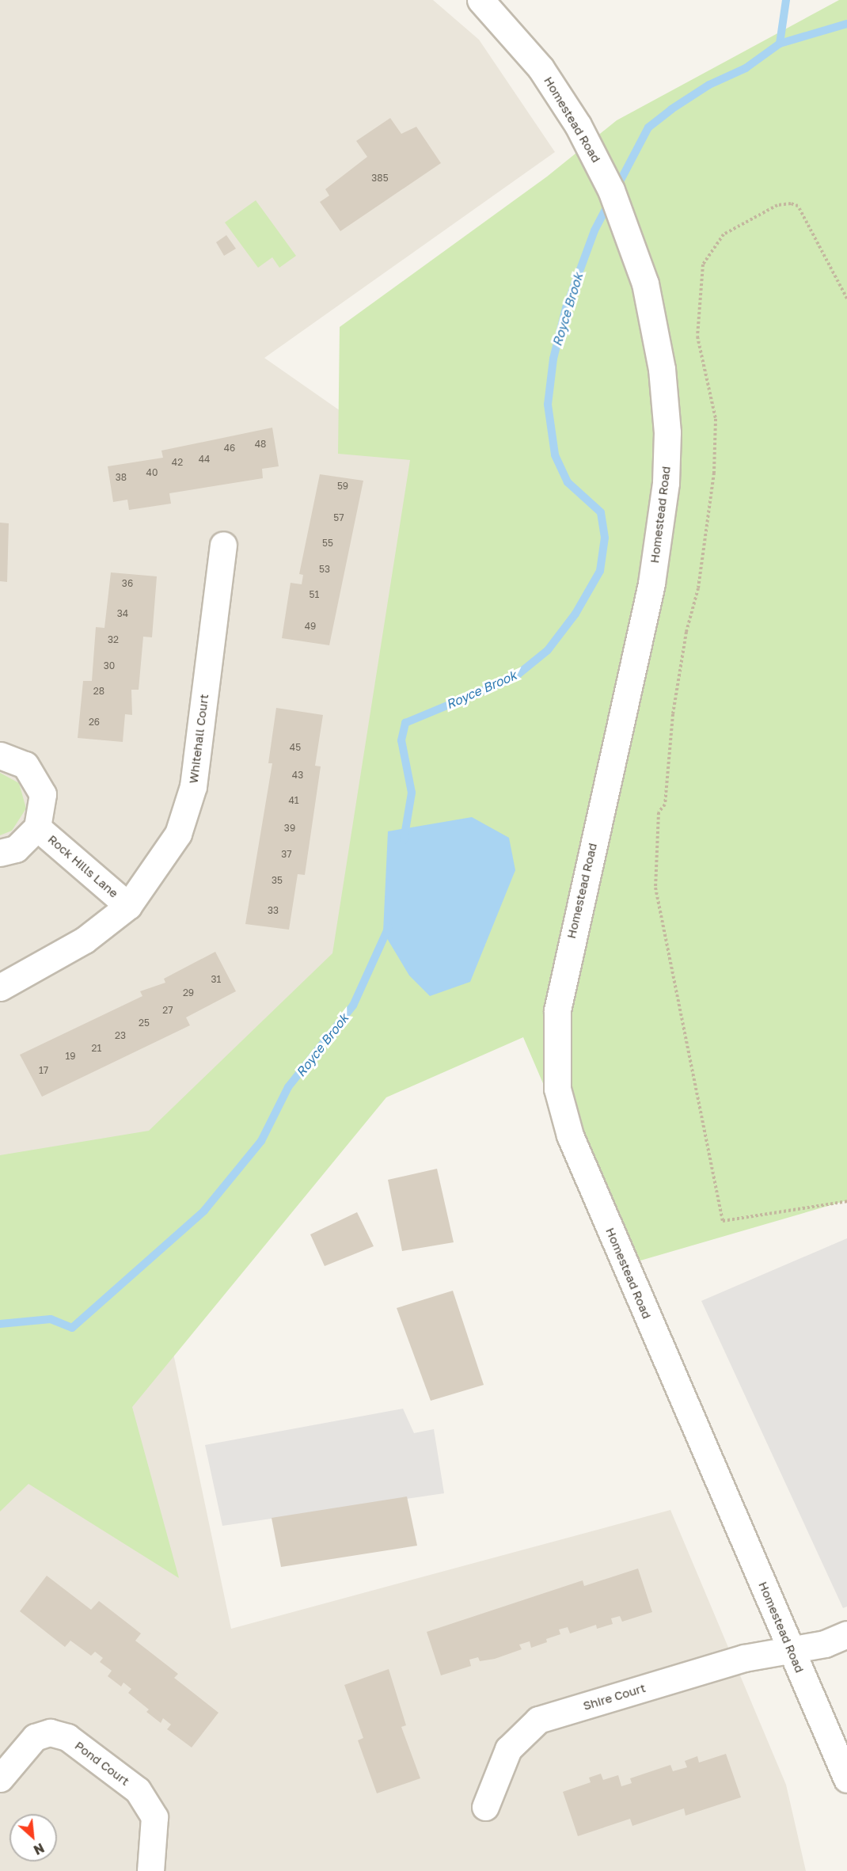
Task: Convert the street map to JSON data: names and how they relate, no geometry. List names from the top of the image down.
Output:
{
  "streets": {
    "street": [
      "Homestead Road",
      "Whitehall Court",
      "Rock Hills Lane",
      "Shire Court",
      "Pond Court"
    ]
  },
  "crossings": [
    ["Homestead Road", "Shire Court"],
    ["Whitehall Court", "Rock Hills Lane"]
  ],
  "water": ["Royce Brook"],
  "house_numbers": [
    "385",
    "48",
    "46",
    "44",
    "42",
    "40",
    "38",
    "59",
    "57",
    "55",
    "53",
    "36",
    "51",
    "34",
    "49",
    "32",
    "30",
    "28",
    "26",
    "45",
    "43",
    "41",
    "39",
    "37",
    "35",
    "33",
    "31",
    "29",
    "27",
    "25",
    "23",
    "21",
    "19",
    "17"
  ],
  "north": "bottom right"
}
